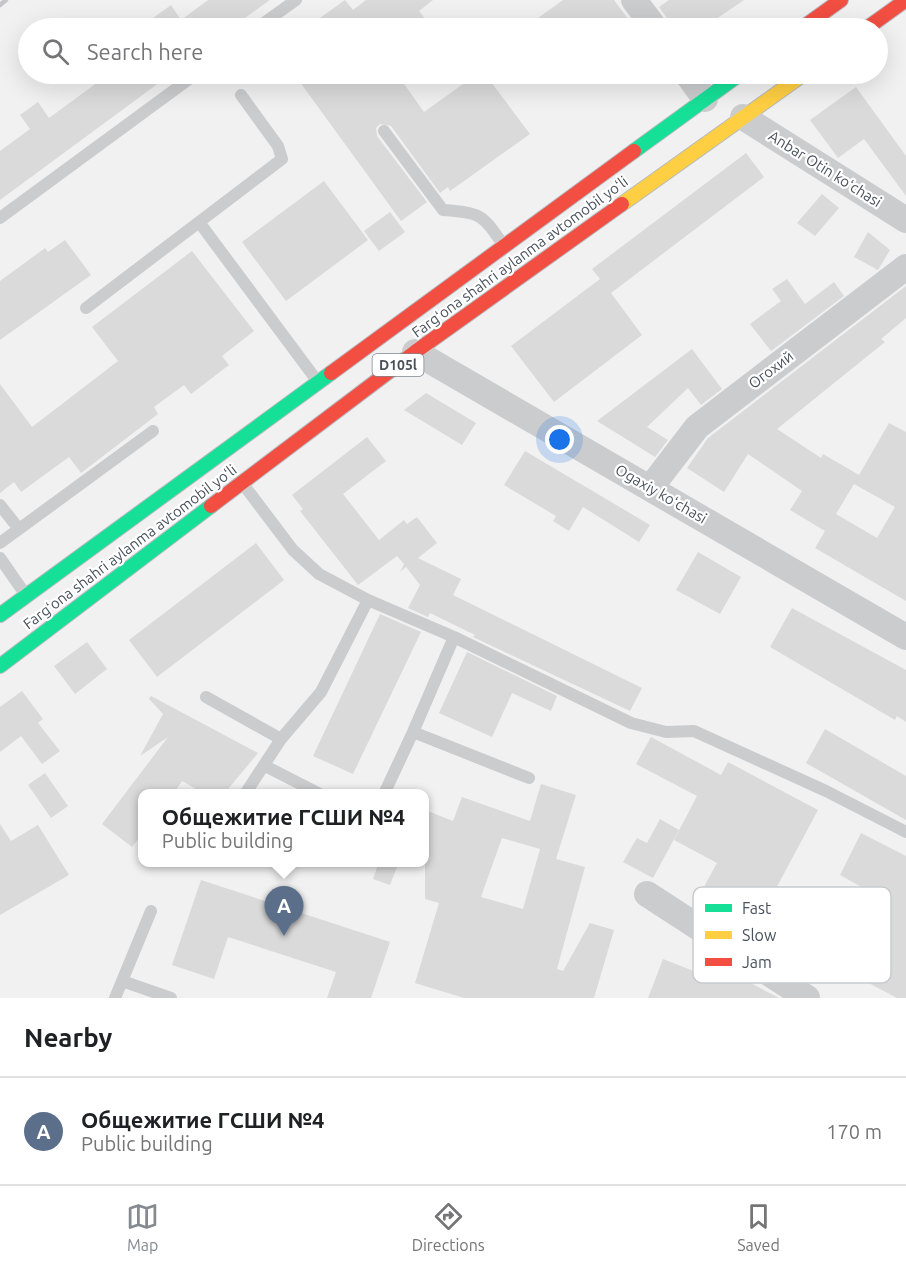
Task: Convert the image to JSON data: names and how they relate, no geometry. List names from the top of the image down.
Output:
{
  "streets": {
    "highway": ["Fargʻona shahri aylanma avtomobil yoʻli", "D105l"],
    "street": ["Anbar Otin koʻchasi", "Огохий", "Ogaxiy koʻchasi"]
  },
  "crossings": [
    ["Anbar Otin koʻchasi", "Fargʻona shahri aylanma avtomobil yoʻli"],
    ["Fargʻona shahri aylanma avtomobil yoʻli", "Ogaxiy koʻchasi"],
    ["Огохий", "Ogaxiy koʻchasi"]
  ],
  "legend": ["Fast", "Slow", "Jam"],
  "page": {
    "search": "Search here",
    "popup": ["Общежитие ГСШИ №4", "Public building"],
    "pins": "A",
    "heading": "Nearby",
    "list": [
      {
        "mark": "A",
        "name": "Общежитие ГСШИ №4",
        "note": "Public building",
        "value": "170 m"
      }
    ],
    "nav": ["Map", "Directions", "Saved"]
  }
}
